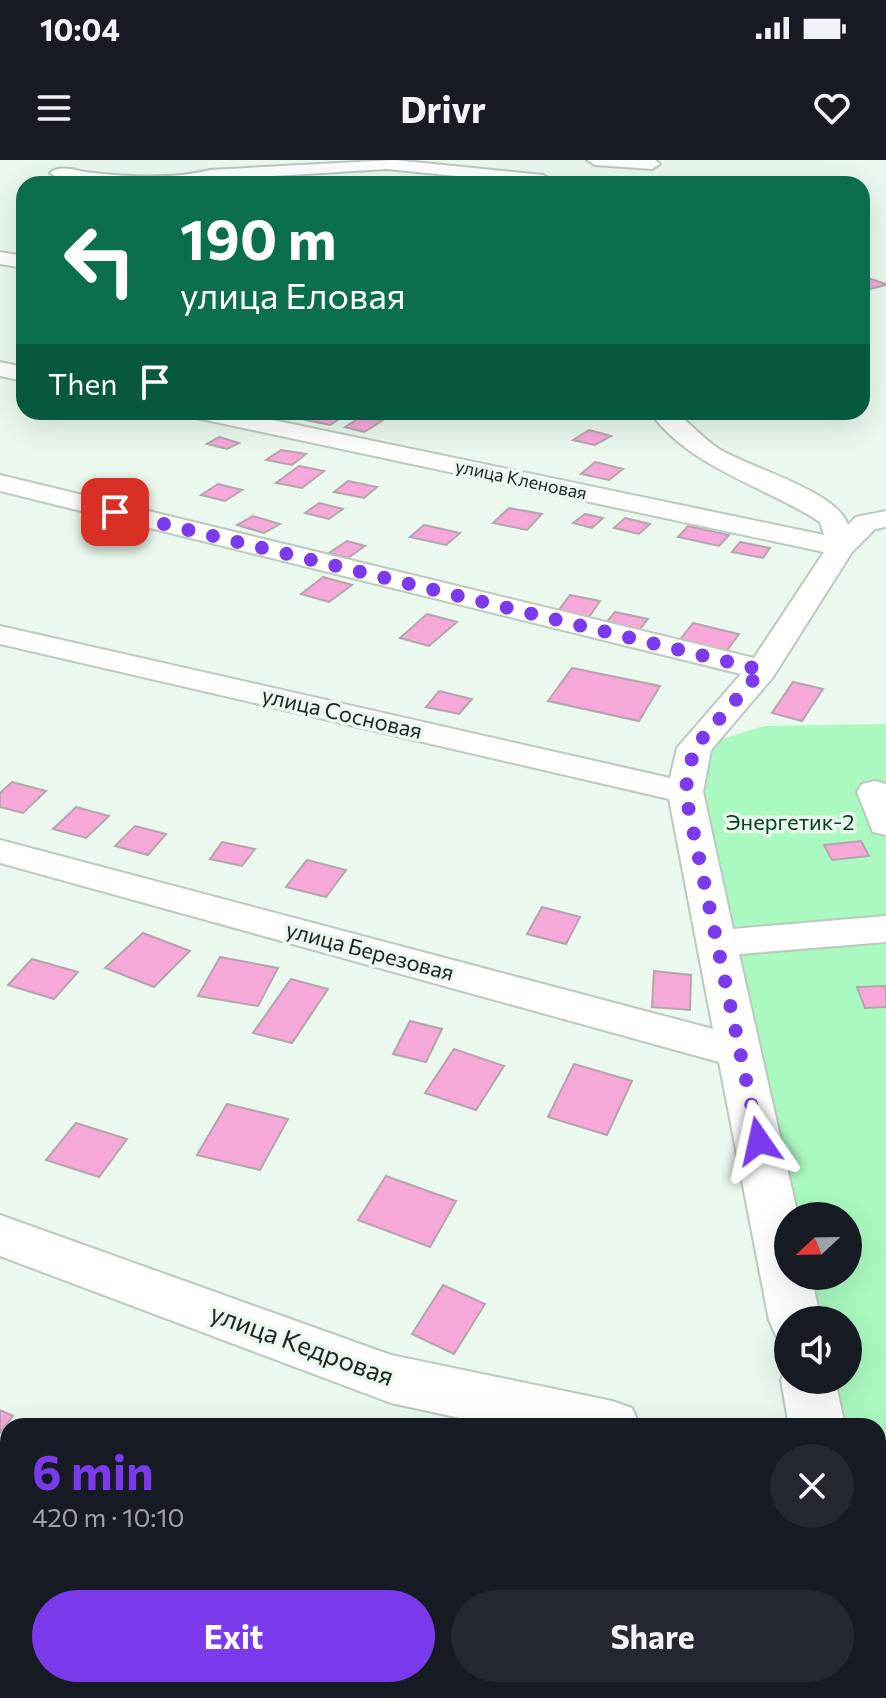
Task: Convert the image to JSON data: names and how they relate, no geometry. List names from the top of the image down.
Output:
{
  "streets": {
    "street": [
      "улица Кленовая",
      "улица Сосновая",
      "улица Березовая",
      "улица Кедровая"
    ]
  },
  "parks": ["Энергетик-2"],
  "north": "left",
  "page": {
    "status": "10:04",
    "header": "Drivr",
    "turn": ["190 m", "улица Еловая"],
    "then": "Then",
    "heading": ["6 min", "420 m · 10:10"],
    "buttons": ["Exit", "Share"]
  }
}
